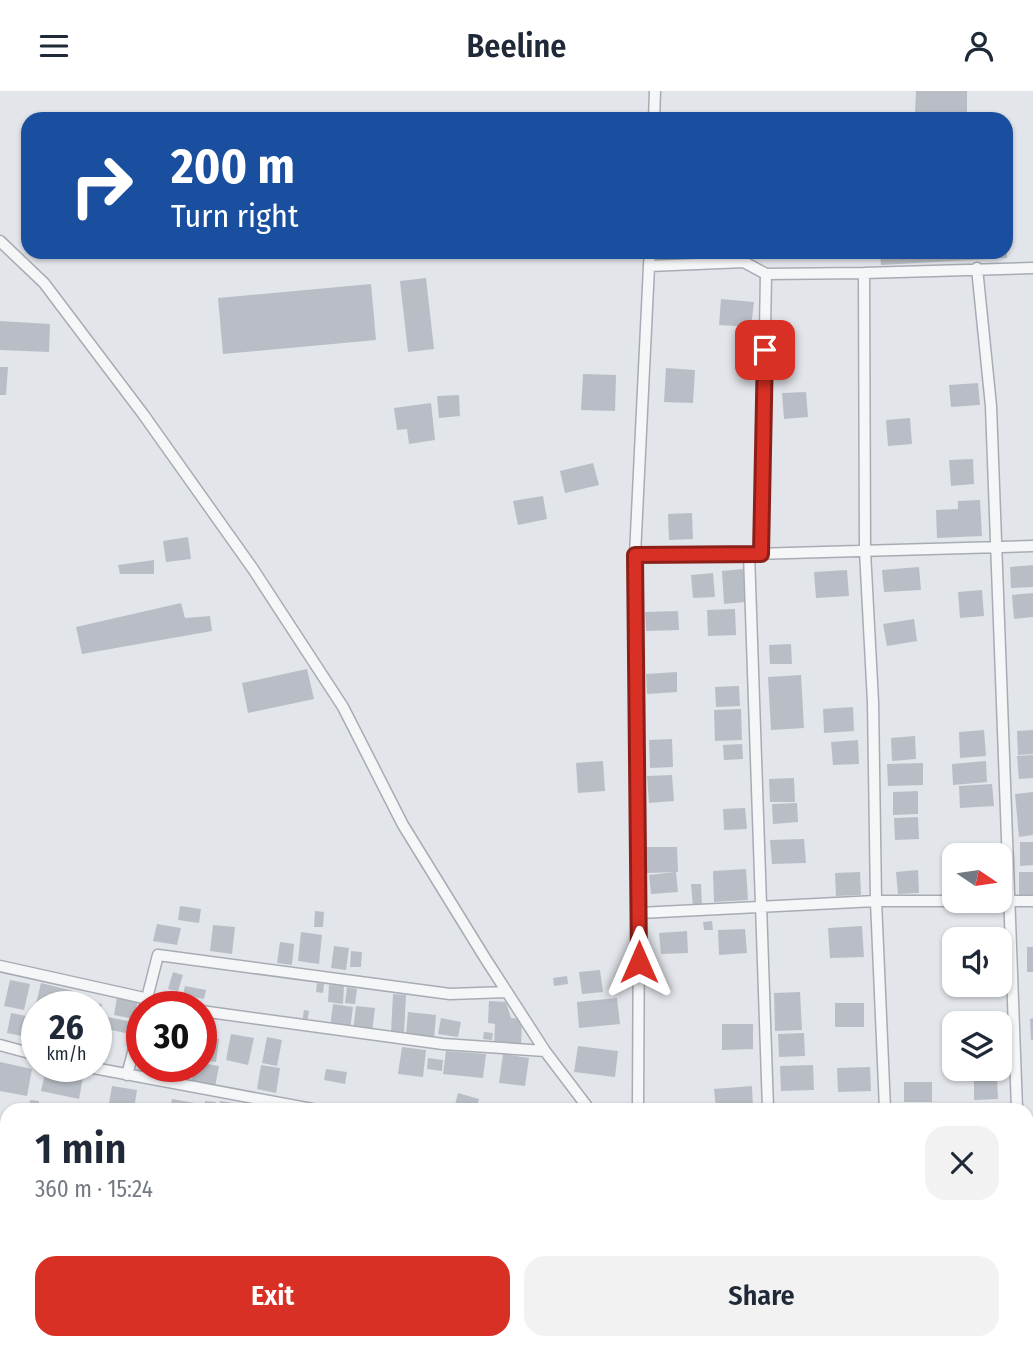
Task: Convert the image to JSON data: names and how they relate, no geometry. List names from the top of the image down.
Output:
{
  "north": "right",
  "page": {
    "header": "Beeline",
    "turn": ["200 m", "Turn right"],
    "speed": "26 km/h",
    "limit": "30",
    "heading": ["1 min", "360 m · 15:24"],
    "buttons": ["Exit", "Share"]
  }
}
